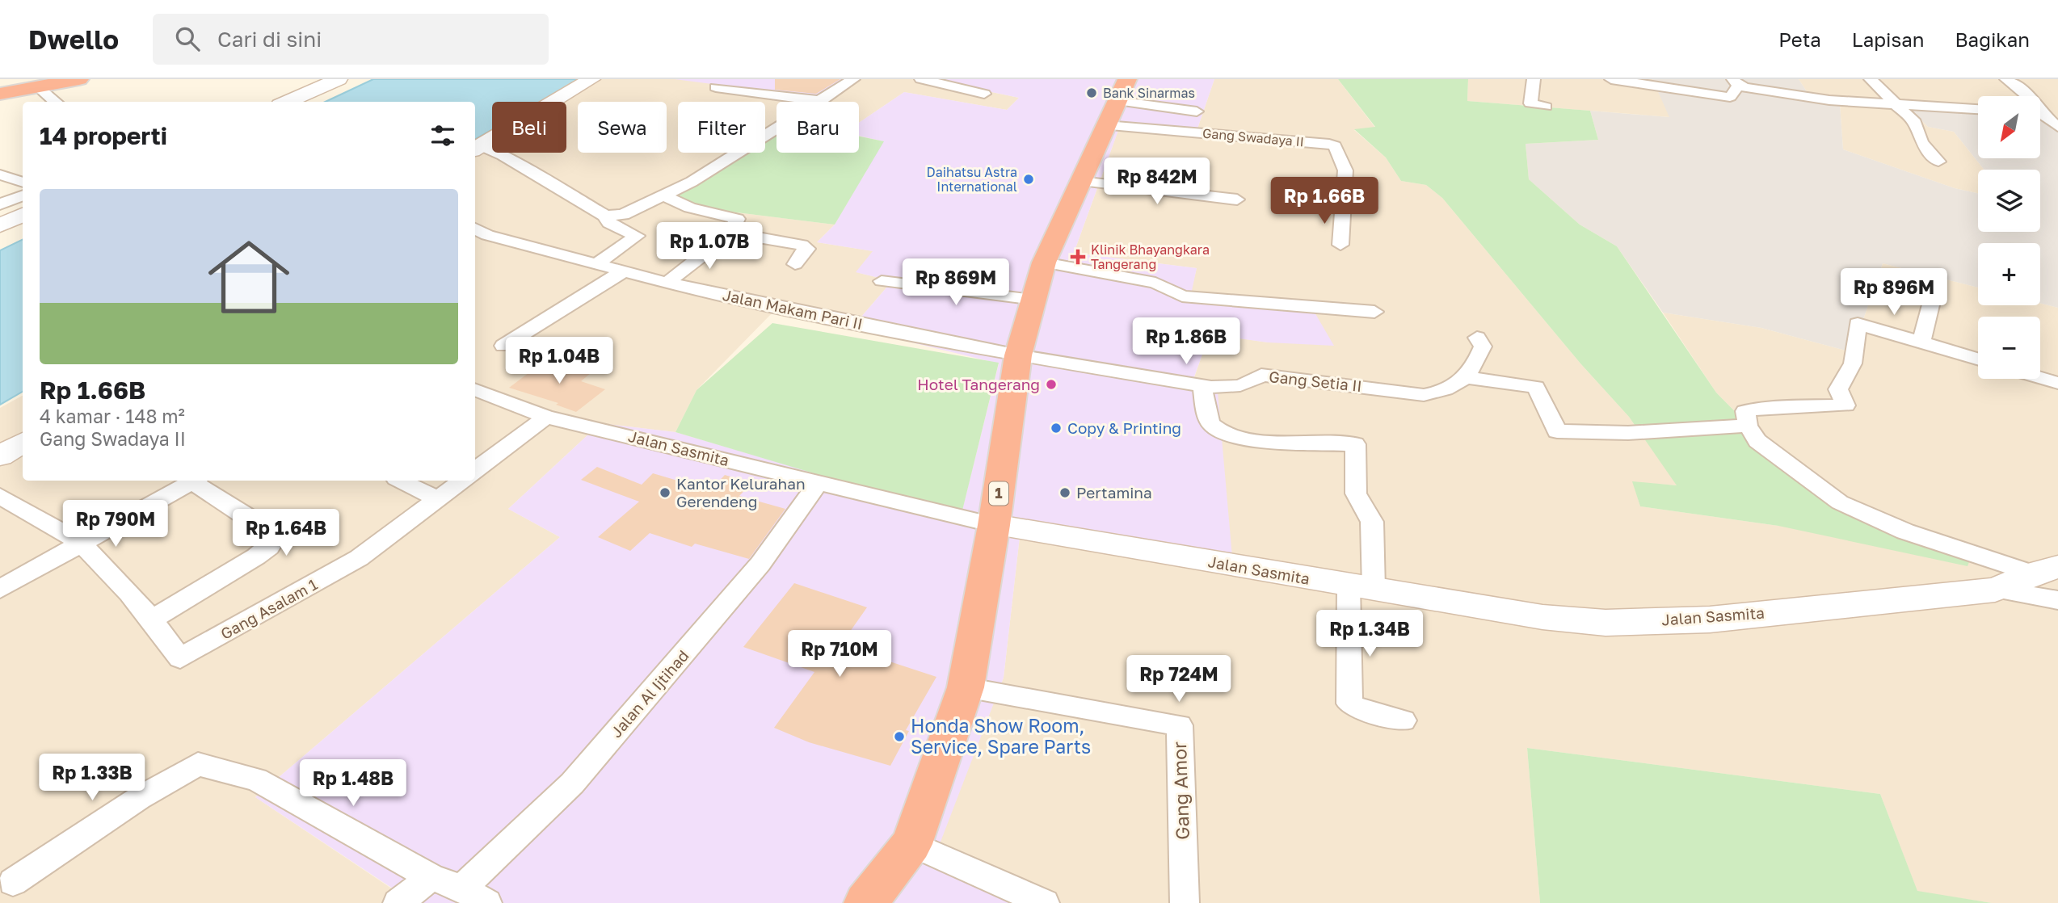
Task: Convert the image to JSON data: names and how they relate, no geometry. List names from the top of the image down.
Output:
{
  "streets": {
    "highway": ["1"],
    "street": [
      "Gang Swadaya II",
      "Jalan Makam Pari II",
      "Gang Setia II",
      "Jalan Sasmita",
      "Gang Asalam 1",
      "Jalan Al Ijtihad",
      "Gang Amor"
    ]
  },
  "crossings": [
    ["Gang Swadaya II", "1"],
    ["Jalan Makam Pari II", "Gang Setia II"],
    ["Jalan Makam Pari II", "1"],
    ["Gang Setia II", "1"],
    ["Jalan Sasmita", "1"],
    ["Jalan Sasmita", "Jalan Al Ijtihad"],
    ["1", "Gang Amor"]
  ],
  "places": {
    "other": [
      "Bank Sinarmas",
      "Daihatsu Astra International",
      "Hotel Tangerang",
      "Copy & Printing",
      "Kantor Kelurahan Gerendeng",
      "Pertamina",
      "Honda Show Room, Service, Spare Parts"
    ],
    "health": ["Klinik Bhayangkara Tangerang"]
  },
  "north": "bottom left",
  "page": {
    "header": "Dwello",
    "search": "Cari di sini",
    "nav": ["Peta", "Lapisan", "Bagikan"],
    "map_buttons": ["+", "−"],
    "chip": [
      "Beli",
      "Sewa",
      "Filter",
      "Baru"
    ],
    "heading": "14 properti",
    "price": [
      "Rp 842M",
      "Rp 1.66B",
      "Rp 1.07B",
      "Rp 869M",
      "Rp 896M",
      "Rp 1.86B",
      "Rp 1.04B",
      "Rp 790M",
      "Rp 1.64B",
      "Rp 1.34B",
      "Rp 710M",
      "Rp 724M",
      "Rp 1.33B",
      "Rp 1.48B"
    ],
    "list": [
      {
        "name": "Rp 1.66B",
        "note": "4 kamar · 148 m² · Gang Swadaya II"
      }
    ]
  }
}
